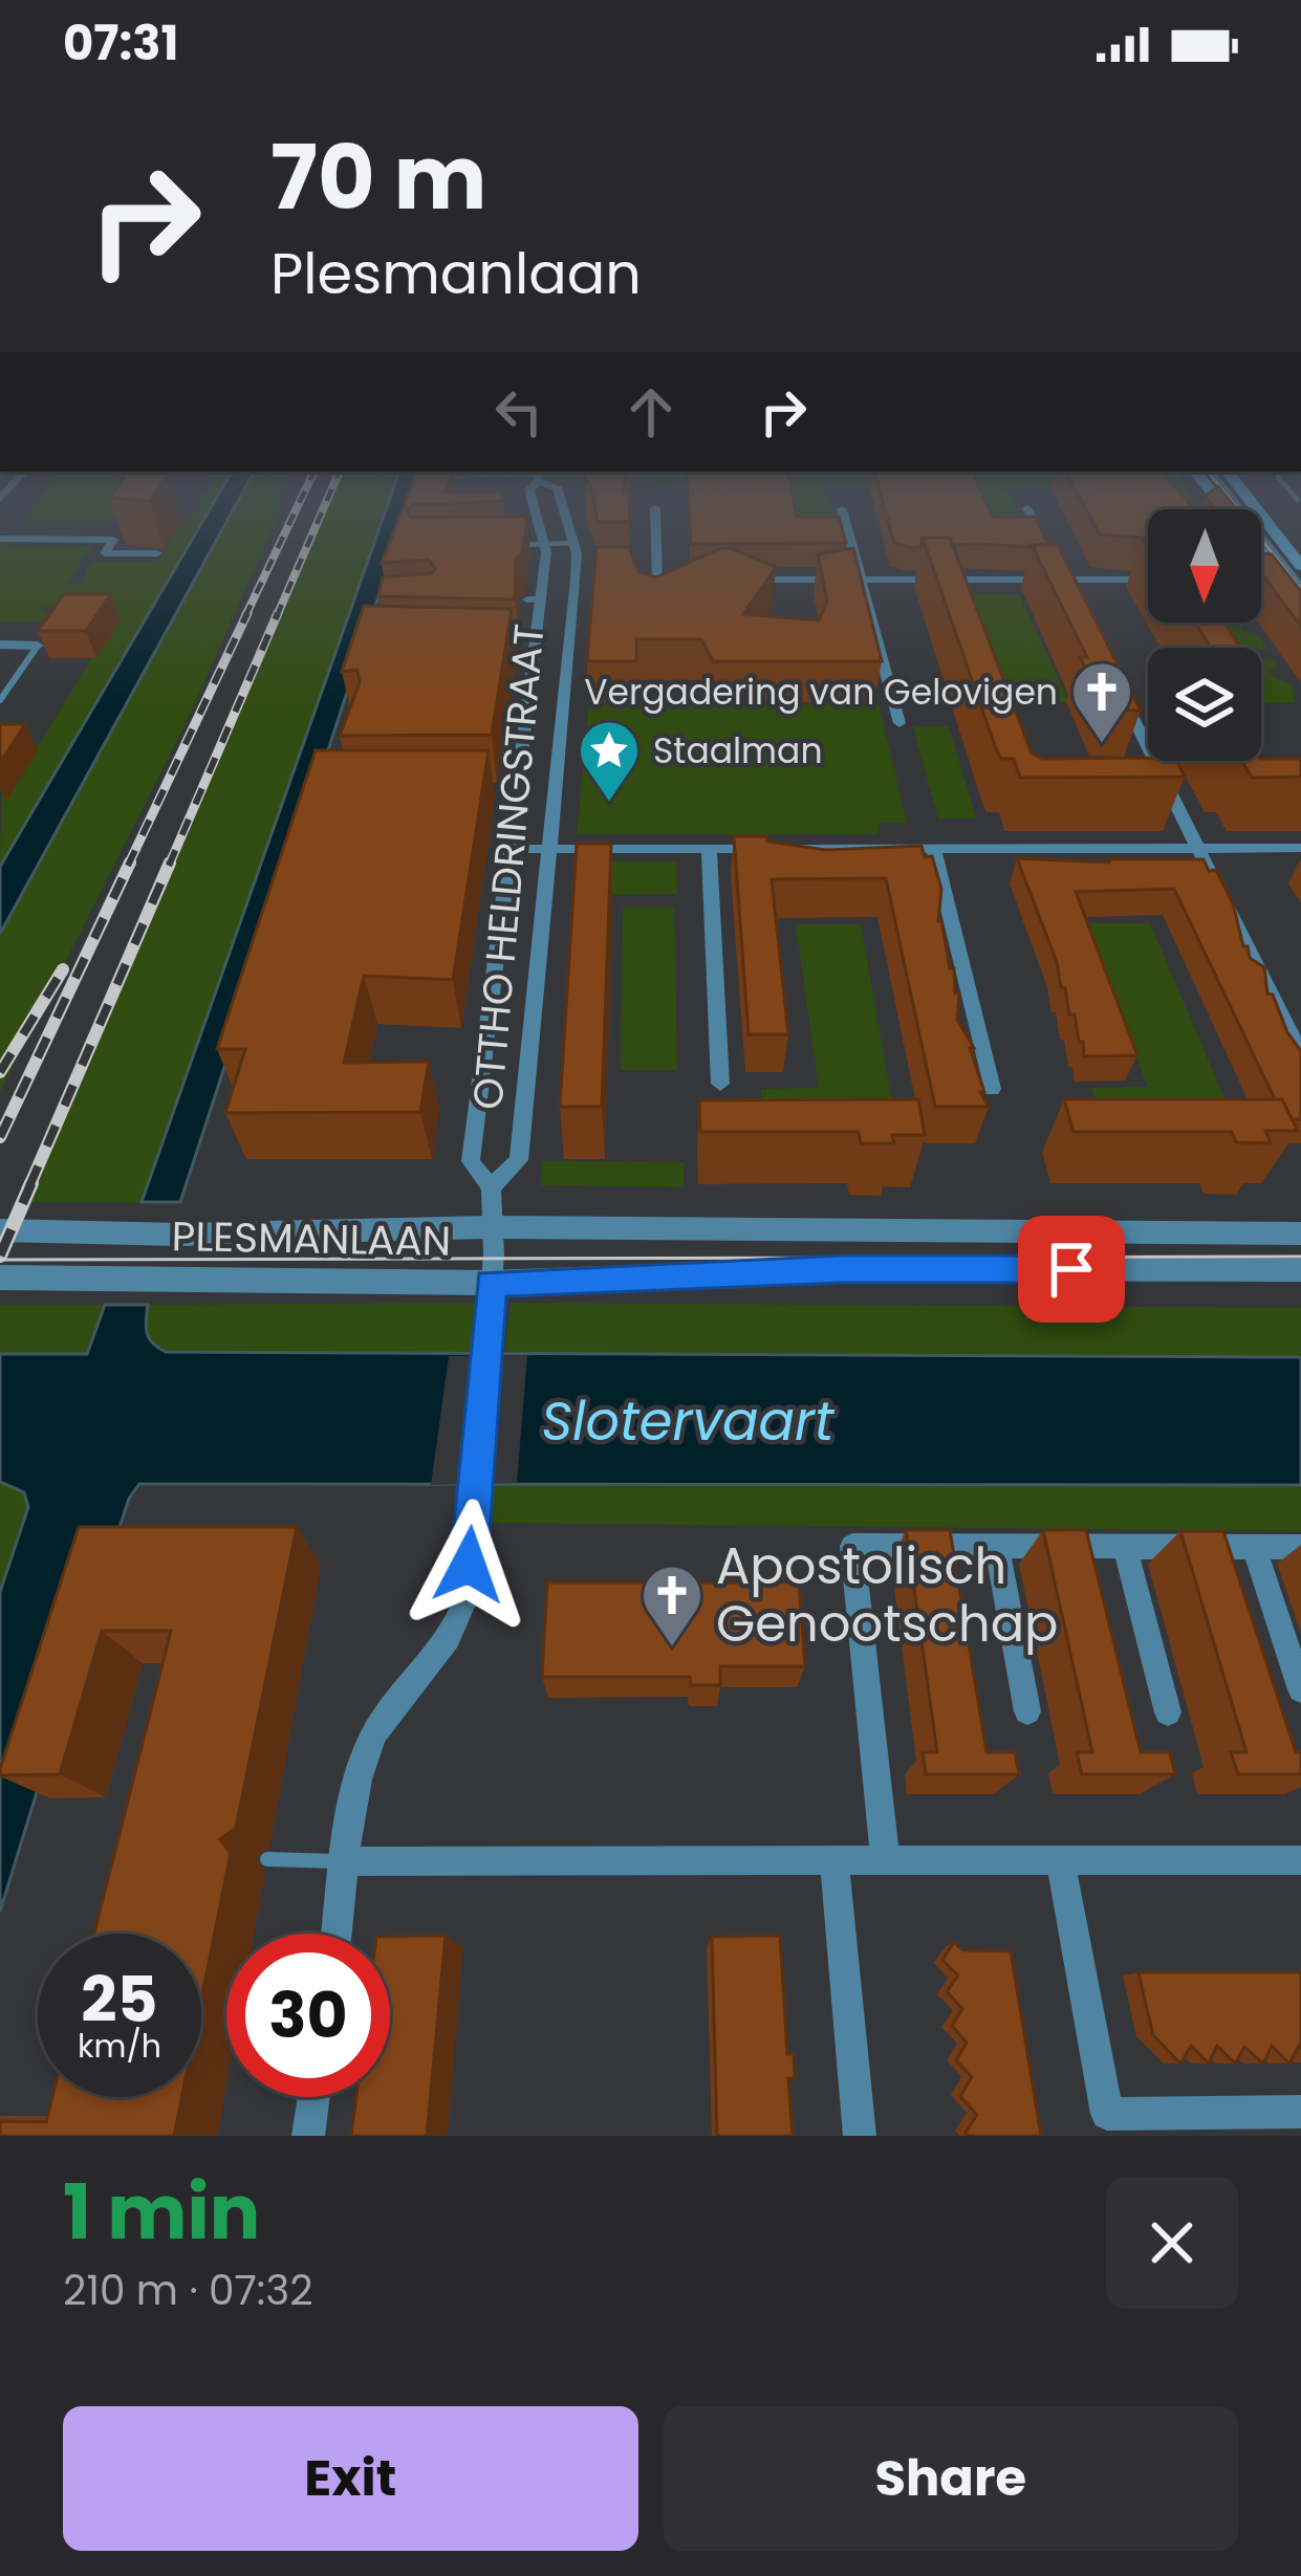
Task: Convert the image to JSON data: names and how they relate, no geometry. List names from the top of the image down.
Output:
{
  "streets": {
    "street": ["OTTHO HELDRINGSTRAAT", "PLESMANLAAN"]
  },
  "crossings": [
    ["OTTHO HELDRINGSTRAAT", "PLESMANLAAN"]
  ],
  "water": ["Slotervaart"],
  "places": {
    "church": ["Vergadering van Gelovigen", "Apostolisch Genootschap"],
    "place": ["Staalman"]
  },
  "north": "bottom",
  "page": {
    "status": "07:31",
    "turn": ["70 m", "Plesmanlaan"],
    "speed": "25 km/h",
    "limit": "30",
    "heading": ["1 min", "210 m · 07:32"],
    "buttons": ["Exit", "Share"]
  }
}
